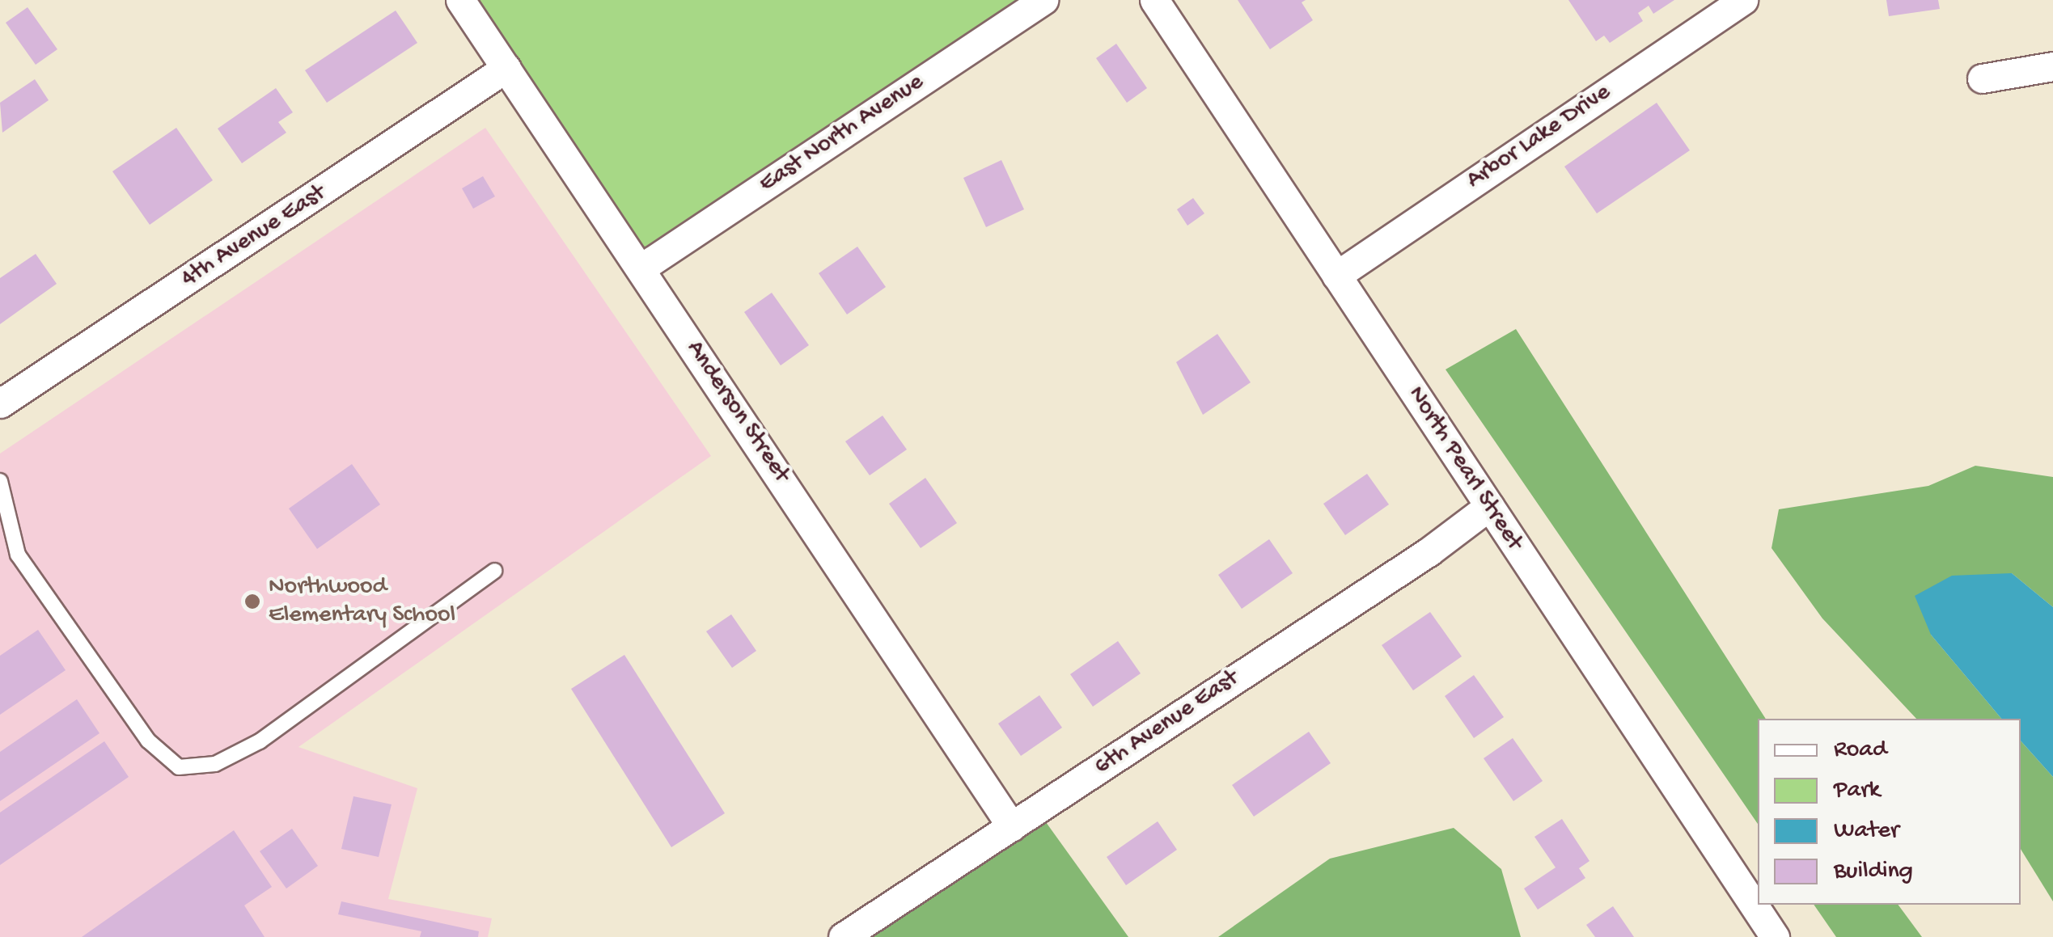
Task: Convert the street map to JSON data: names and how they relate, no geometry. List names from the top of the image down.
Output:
{
  "streets": {
    "street": [
      "East North Avenue",
      "Arbor Lake Drive",
      "4th Avenue East",
      "Anderson Street",
      "North Pearl Street",
      "6th Avenue East"
    ]
  },
  "crossings": [
    ["East North Avenue", "Anderson Street"],
    ["Arbor Lake Drive", "North Pearl Street"],
    ["4th Avenue East", "Anderson Street"],
    ["Anderson Street", "6th Avenue East"],
    ["North Pearl Street", "6th Avenue East"]
  ],
  "places": ["Northwood Elementary School"],
  "legend": [
    "Road",
    "Park",
    "Water",
    "Building"
  ]
}
